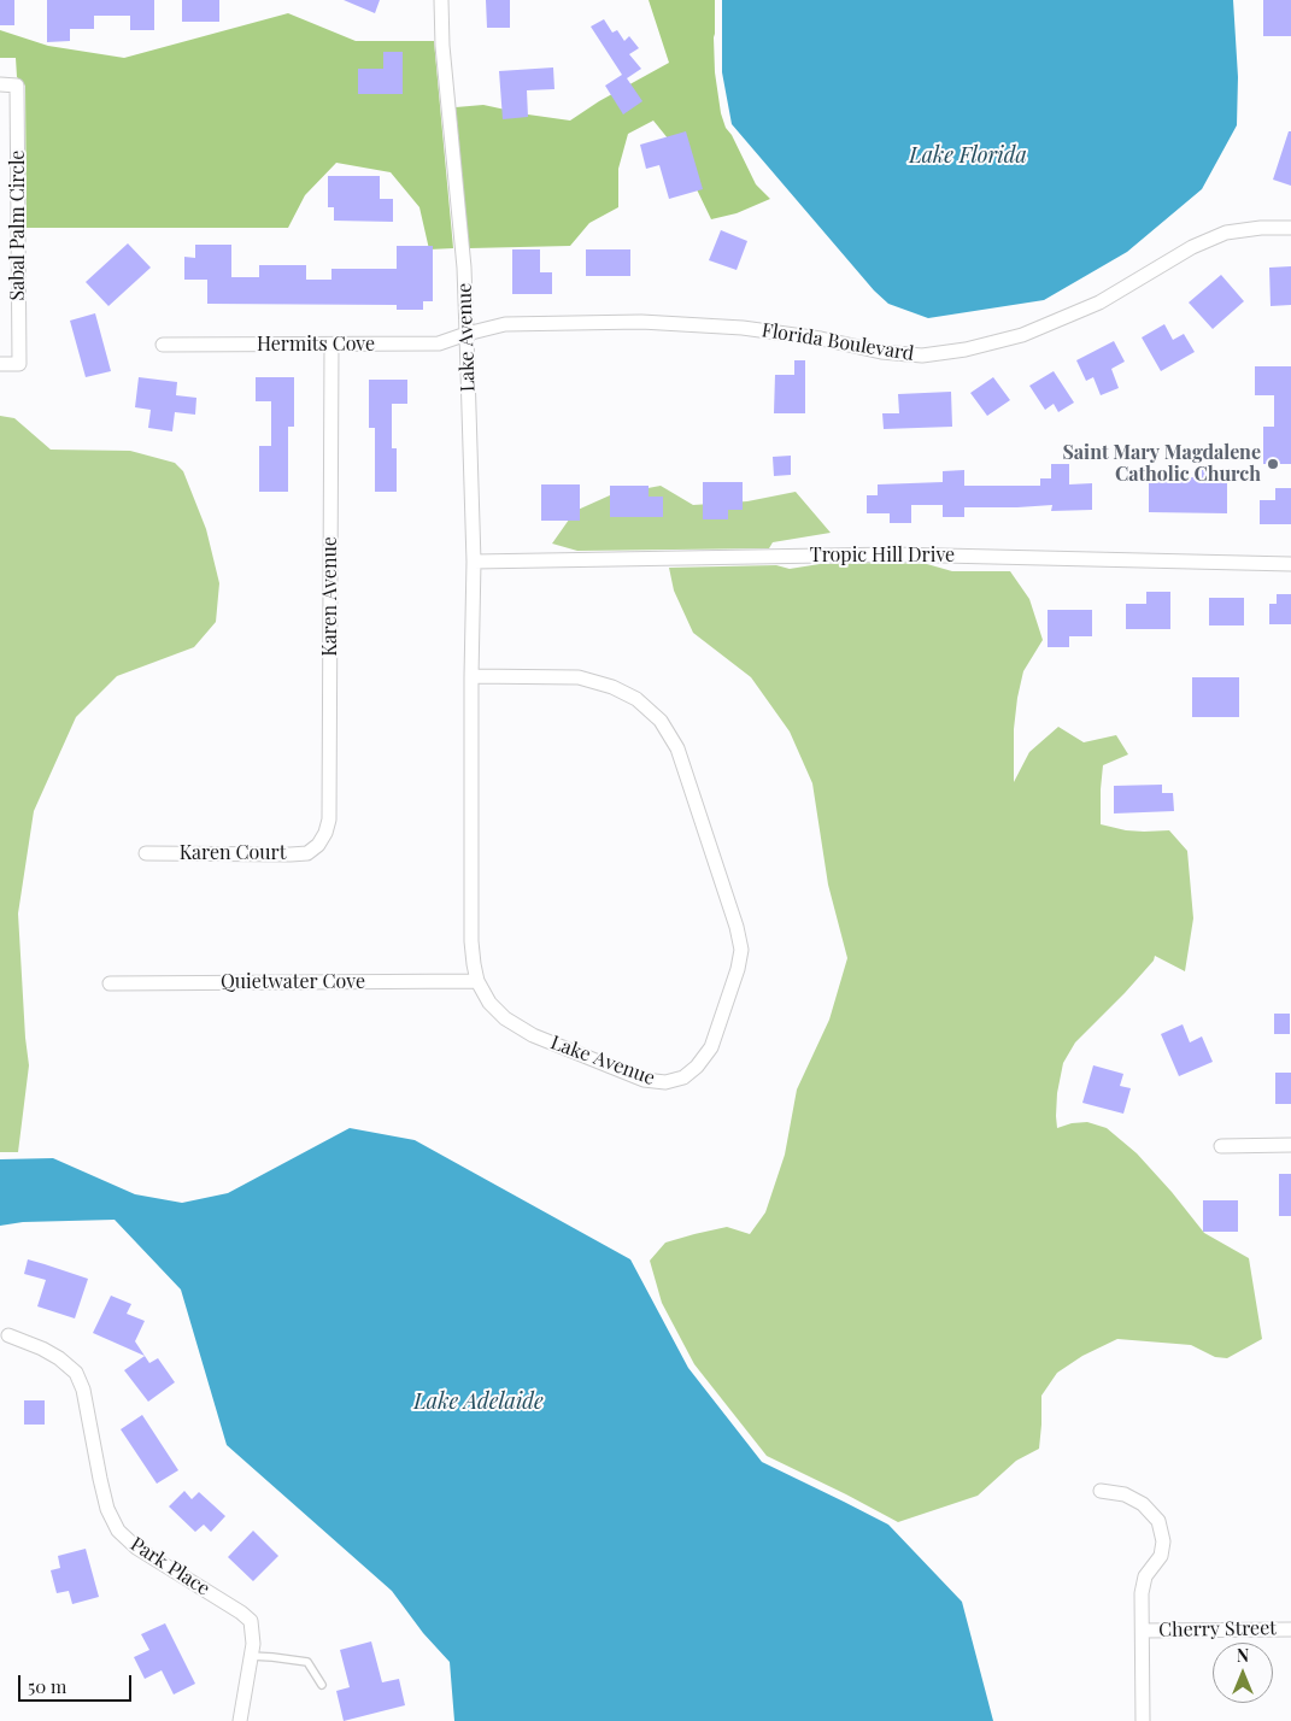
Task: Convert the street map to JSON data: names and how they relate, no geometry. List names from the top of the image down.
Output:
{
  "streets": {
    "street": [
      "Sabal Palm Circle",
      "Lake Avenue",
      "Florida Boulevard",
      "Hermits Cove",
      "Tropic Hill Drive",
      "Karen Avenue",
      "Karen Court",
      "Quietwater Cove",
      "Park Place",
      "Cherry Street"
    ]
  },
  "crossings": [
    ["Lake Avenue", "Florida Boulevard"],
    ["Lake Avenue", "Hermits Cove"],
    ["Lake Avenue", "Tropic Hill Drive"],
    ["Lake Avenue", "Quietwater Cove"],
    ["Florida Boulevard", "Hermits Cove"],
    ["Hermits Cove", "Karen Avenue"],
    ["Karen Avenue", "Karen Court"]
  ],
  "water": ["Lake Florida", "Lake Adelaide"],
  "places": ["Saint Mary Magdalene Catholic Church"],
  "scale_bar": "50 m",
  "north": "top"
}
